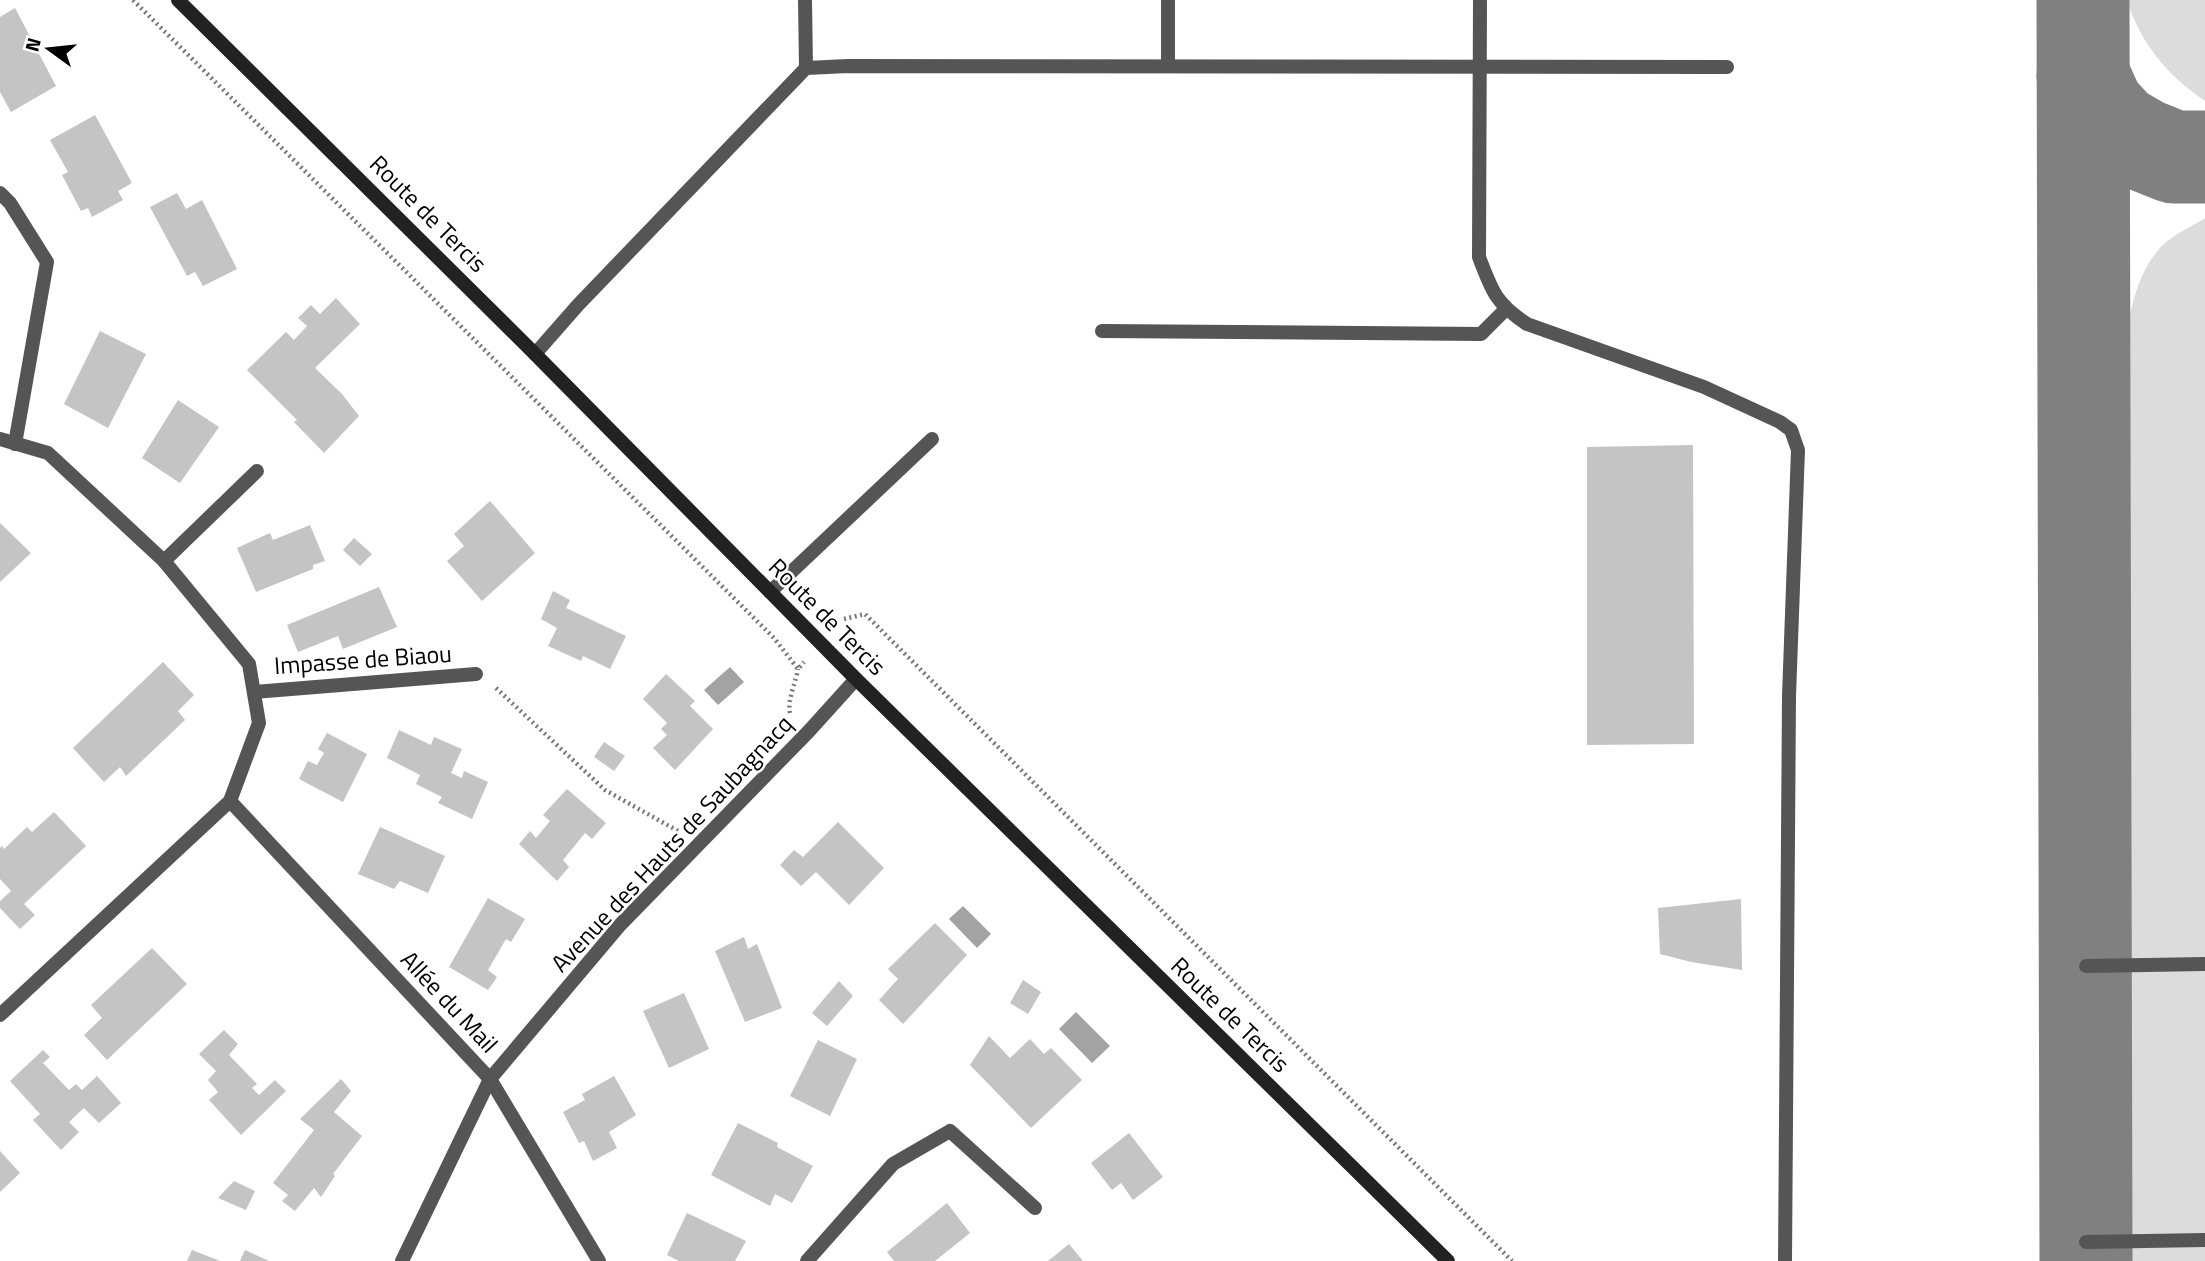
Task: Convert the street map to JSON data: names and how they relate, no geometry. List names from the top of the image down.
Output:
{
  "streets": {
    "main road": ["Route de Tercis"],
    "street": ["Impasse de Biaou", "Avenue des Hauts de Saubagnacq", "Allée du Mail"]
  },
  "crossings": [
    ["Route de Tercis", "Avenue des Hauts de Saubagnacq"],
    ["Avenue des Hauts de Saubagnacq", "Allée du Mail"]
  ],
  "north": "left"
}
